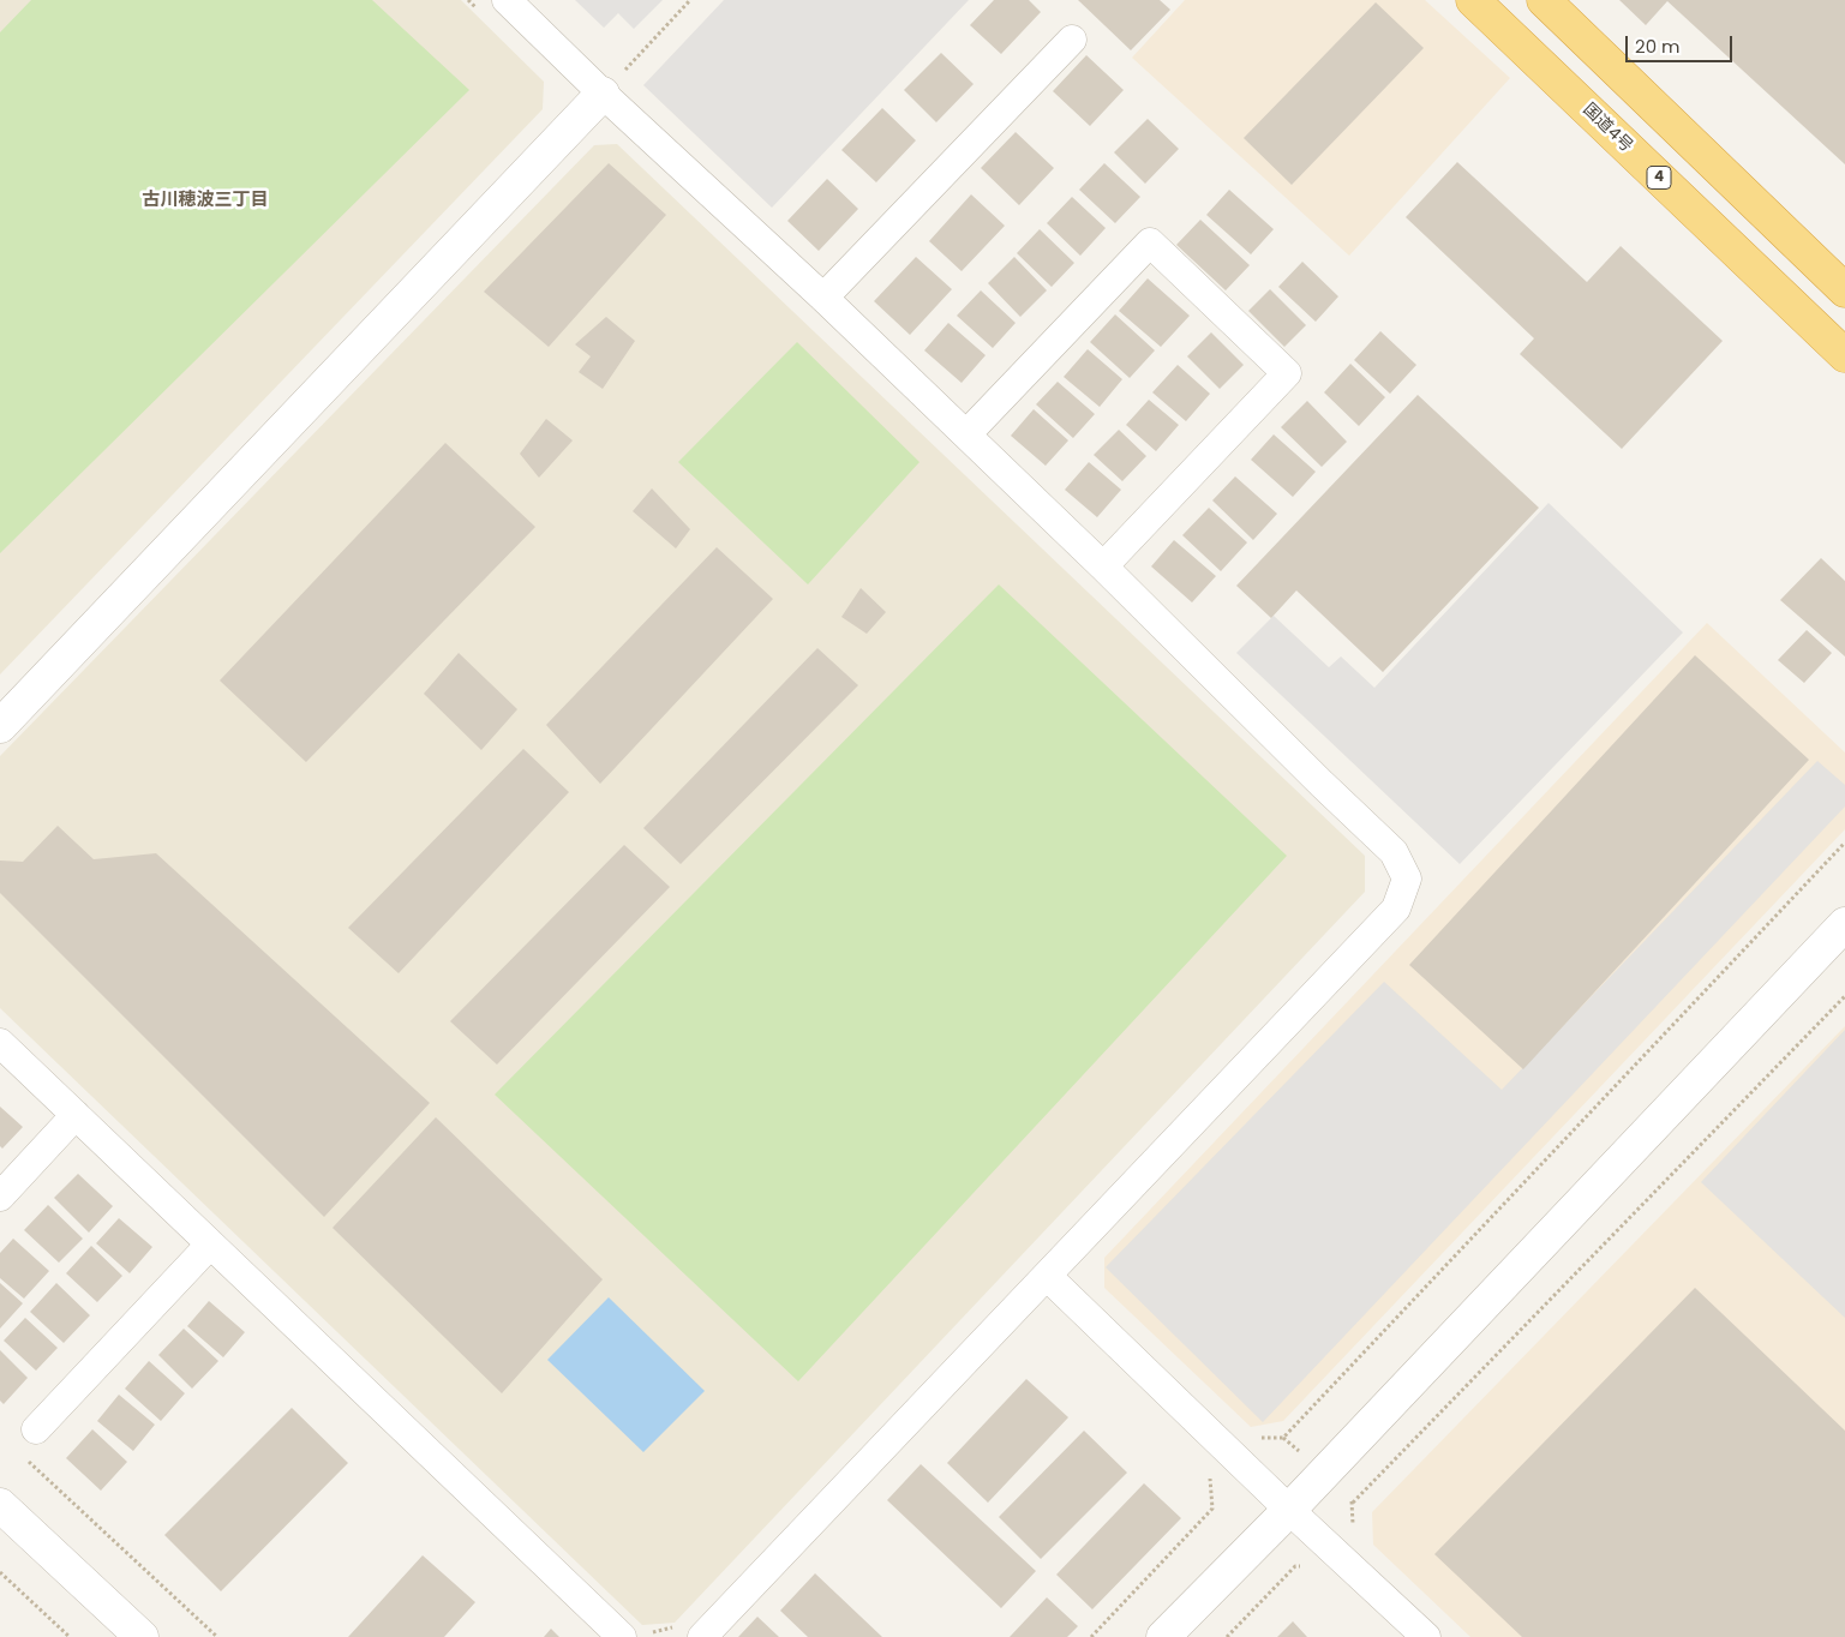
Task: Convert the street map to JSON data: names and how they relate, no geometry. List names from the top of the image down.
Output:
{
  "streets": {
    "highway": ["国道4号", "4"]
  },
  "districts": ["古川穂波三丁目"],
  "scale_bar": "20 m"
}
